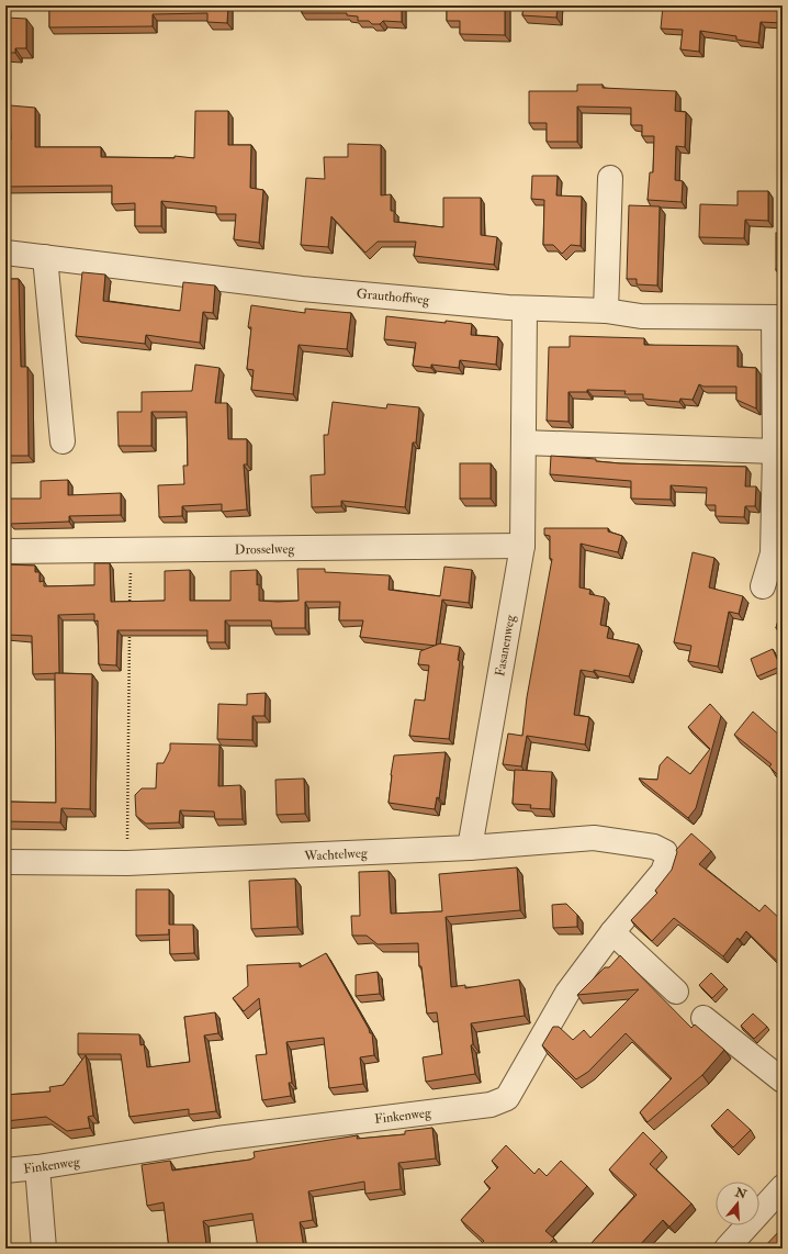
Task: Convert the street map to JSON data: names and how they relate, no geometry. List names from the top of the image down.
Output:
{
  "streets": {
    "street": [
      "Grauthoffweg",
      "Drosselweg",
      "Fasanenweg",
      "Wachtelweg",
      "Finkenweg"
    ]
  },
  "crossings": [
    ["Grauthoffweg", "Fasanenweg"],
    ["Drosselweg", "Fasanenweg"],
    ["Fasanenweg", "Wachtelweg"],
    ["Wachtelweg", "Finkenweg"]
  ],
  "north": "top"
}
